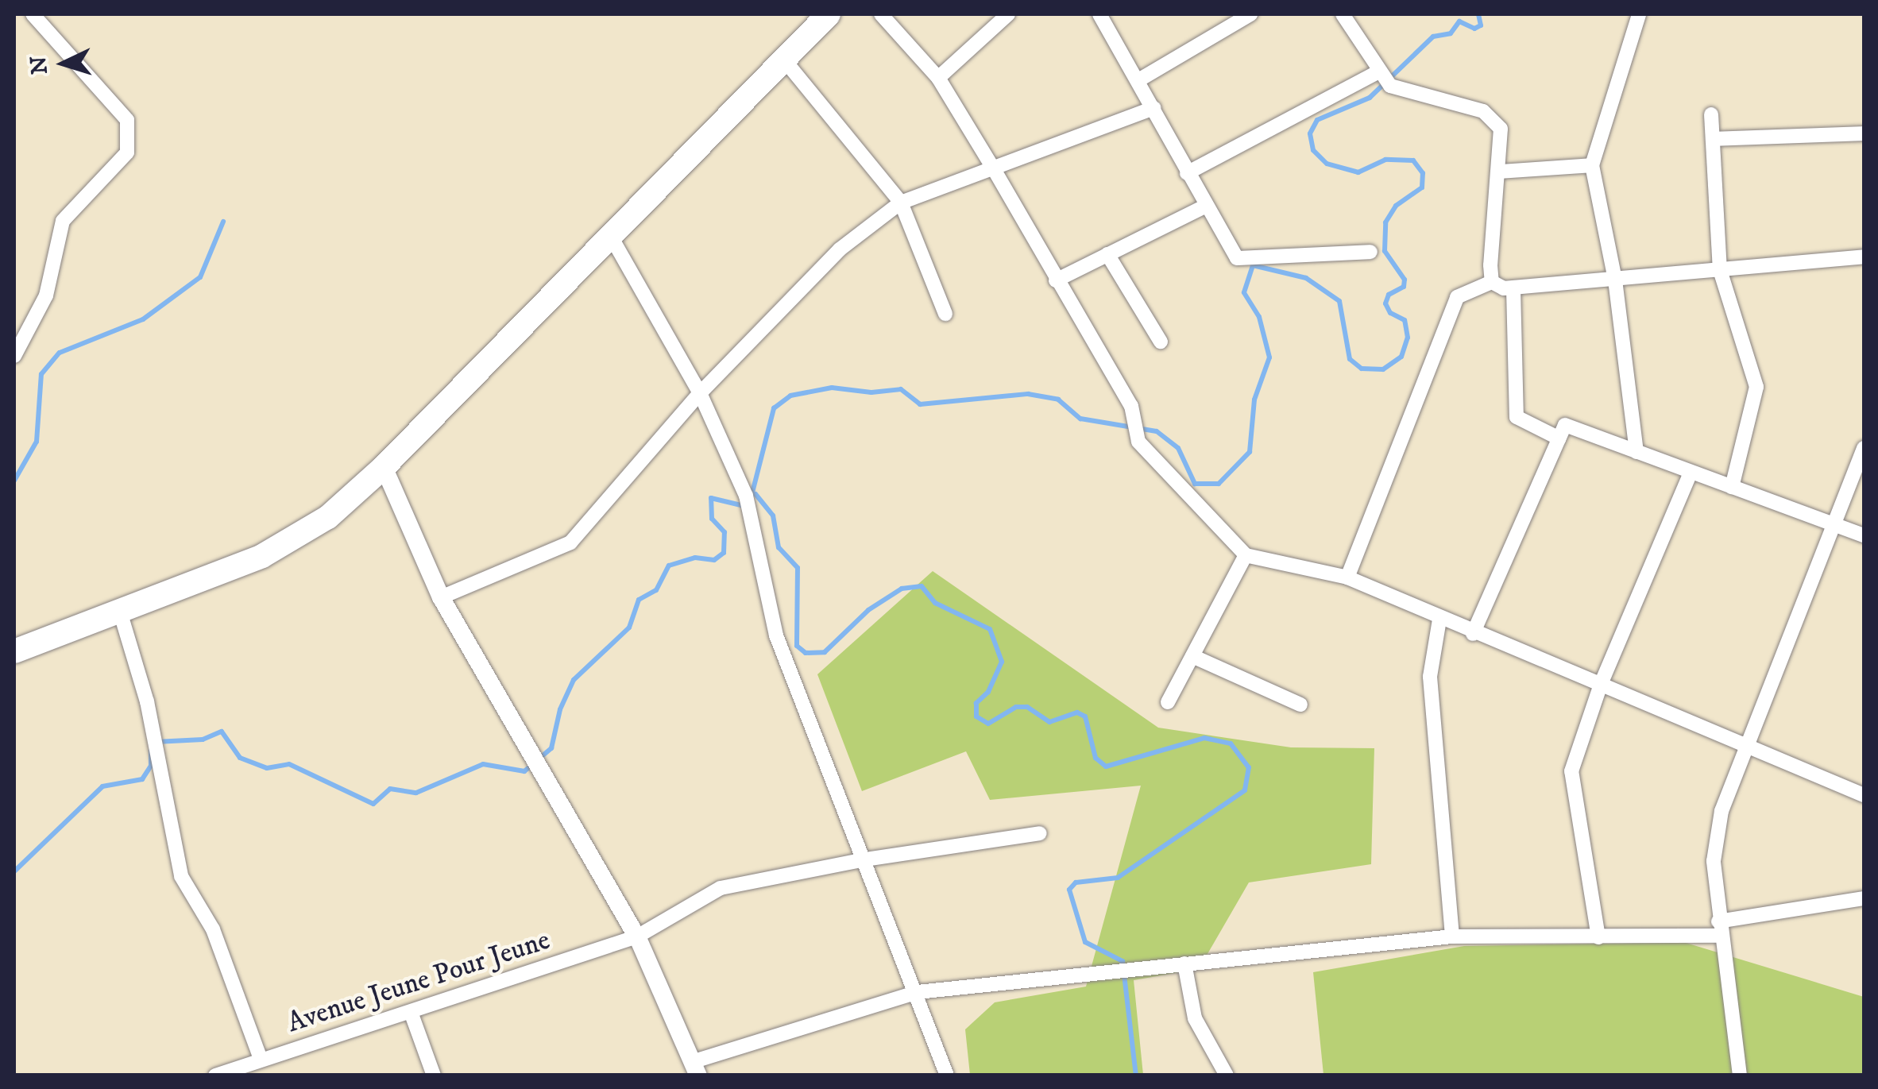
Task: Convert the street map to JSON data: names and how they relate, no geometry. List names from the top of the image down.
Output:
{
  "streets": {
    "street": ["Avenue Jeune Pour Jeune"]
  },
  "north": "left"
}
